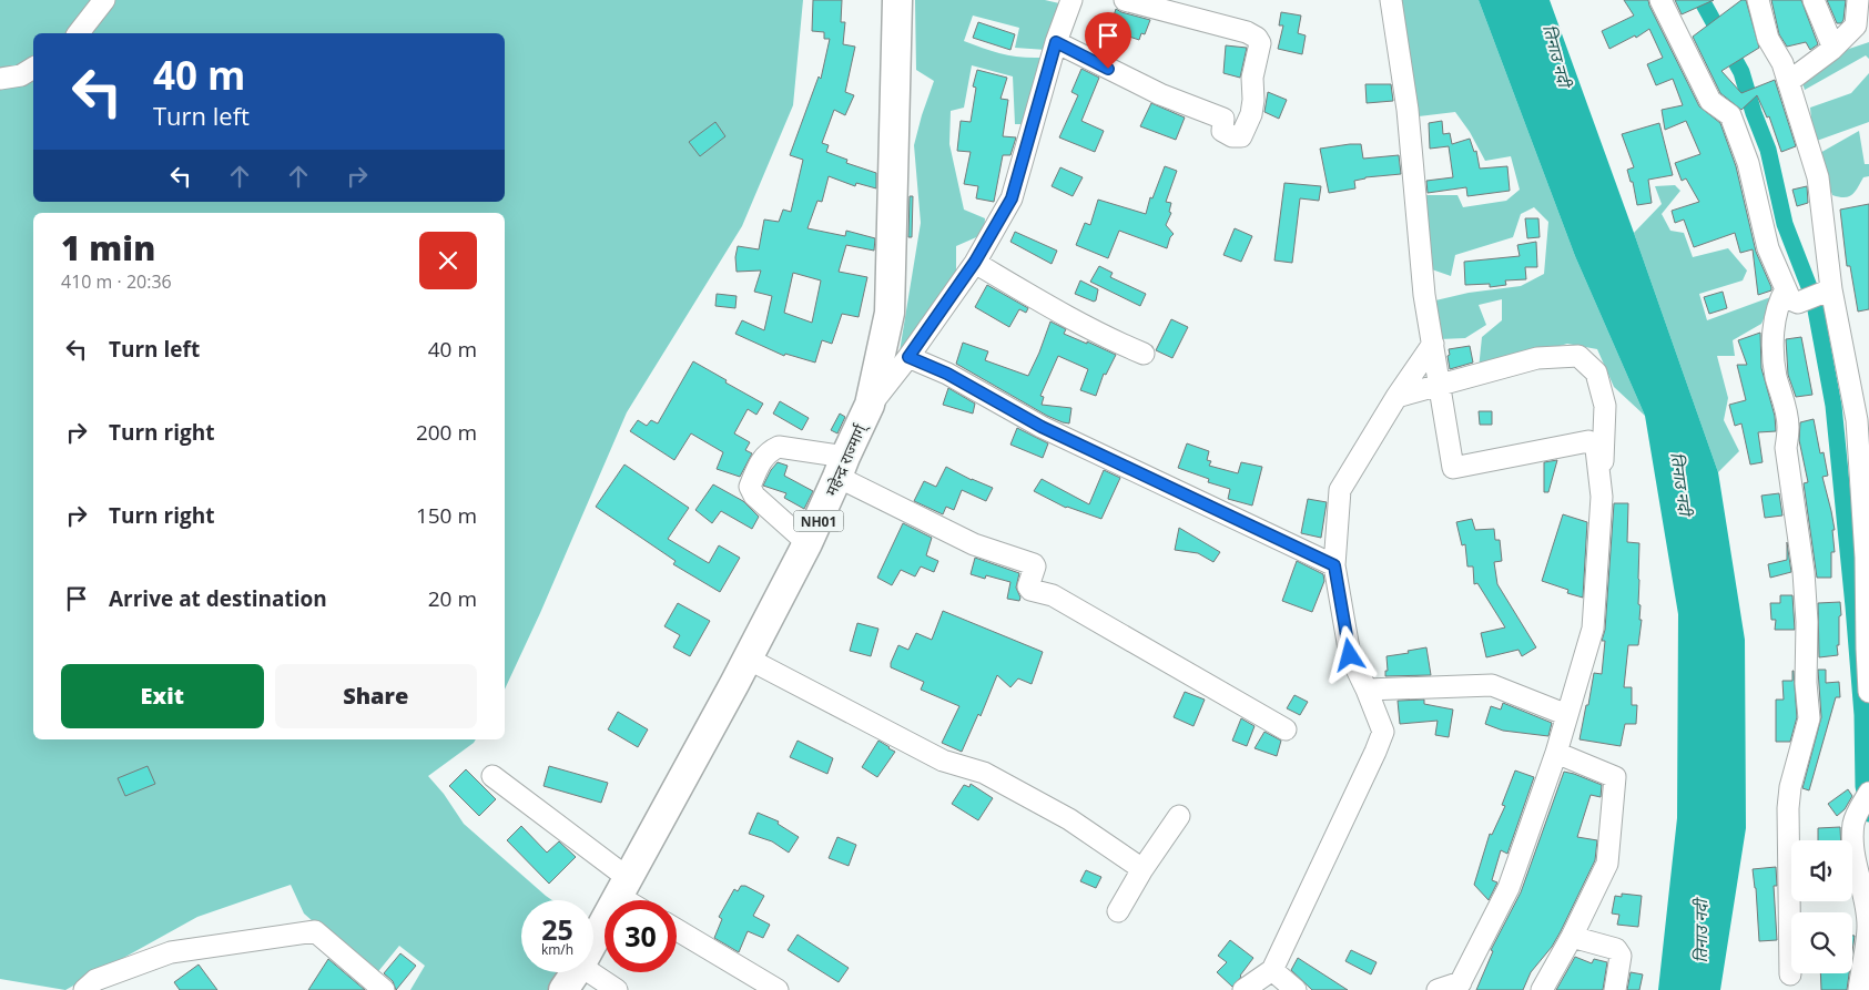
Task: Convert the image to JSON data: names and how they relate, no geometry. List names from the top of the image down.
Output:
{
  "streets": {
    "highway": ["महेन्द्र राज्मार्ग्", "NH01"]
  },
  "water": ["तिनाउ नदी"],
  "page": {
    "turn": ["40 m", "Turn left"],
    "heading": ["1 min", "410 m · 20:36"],
    "list": [
      {
        "name": "Turn left",
        "value": "40 m"
      },
      {
        "name": "Turn right",
        "value": "200 m"
      },
      {
        "name": "Turn right",
        "value": "150 m"
      },
      {
        "name": "Arrive at destination",
        "value": "20 m"
      }
    ],
    "buttons": ["Exit", "Share"],
    "speed": "25 km/h",
    "limit": "30"
  }
}
